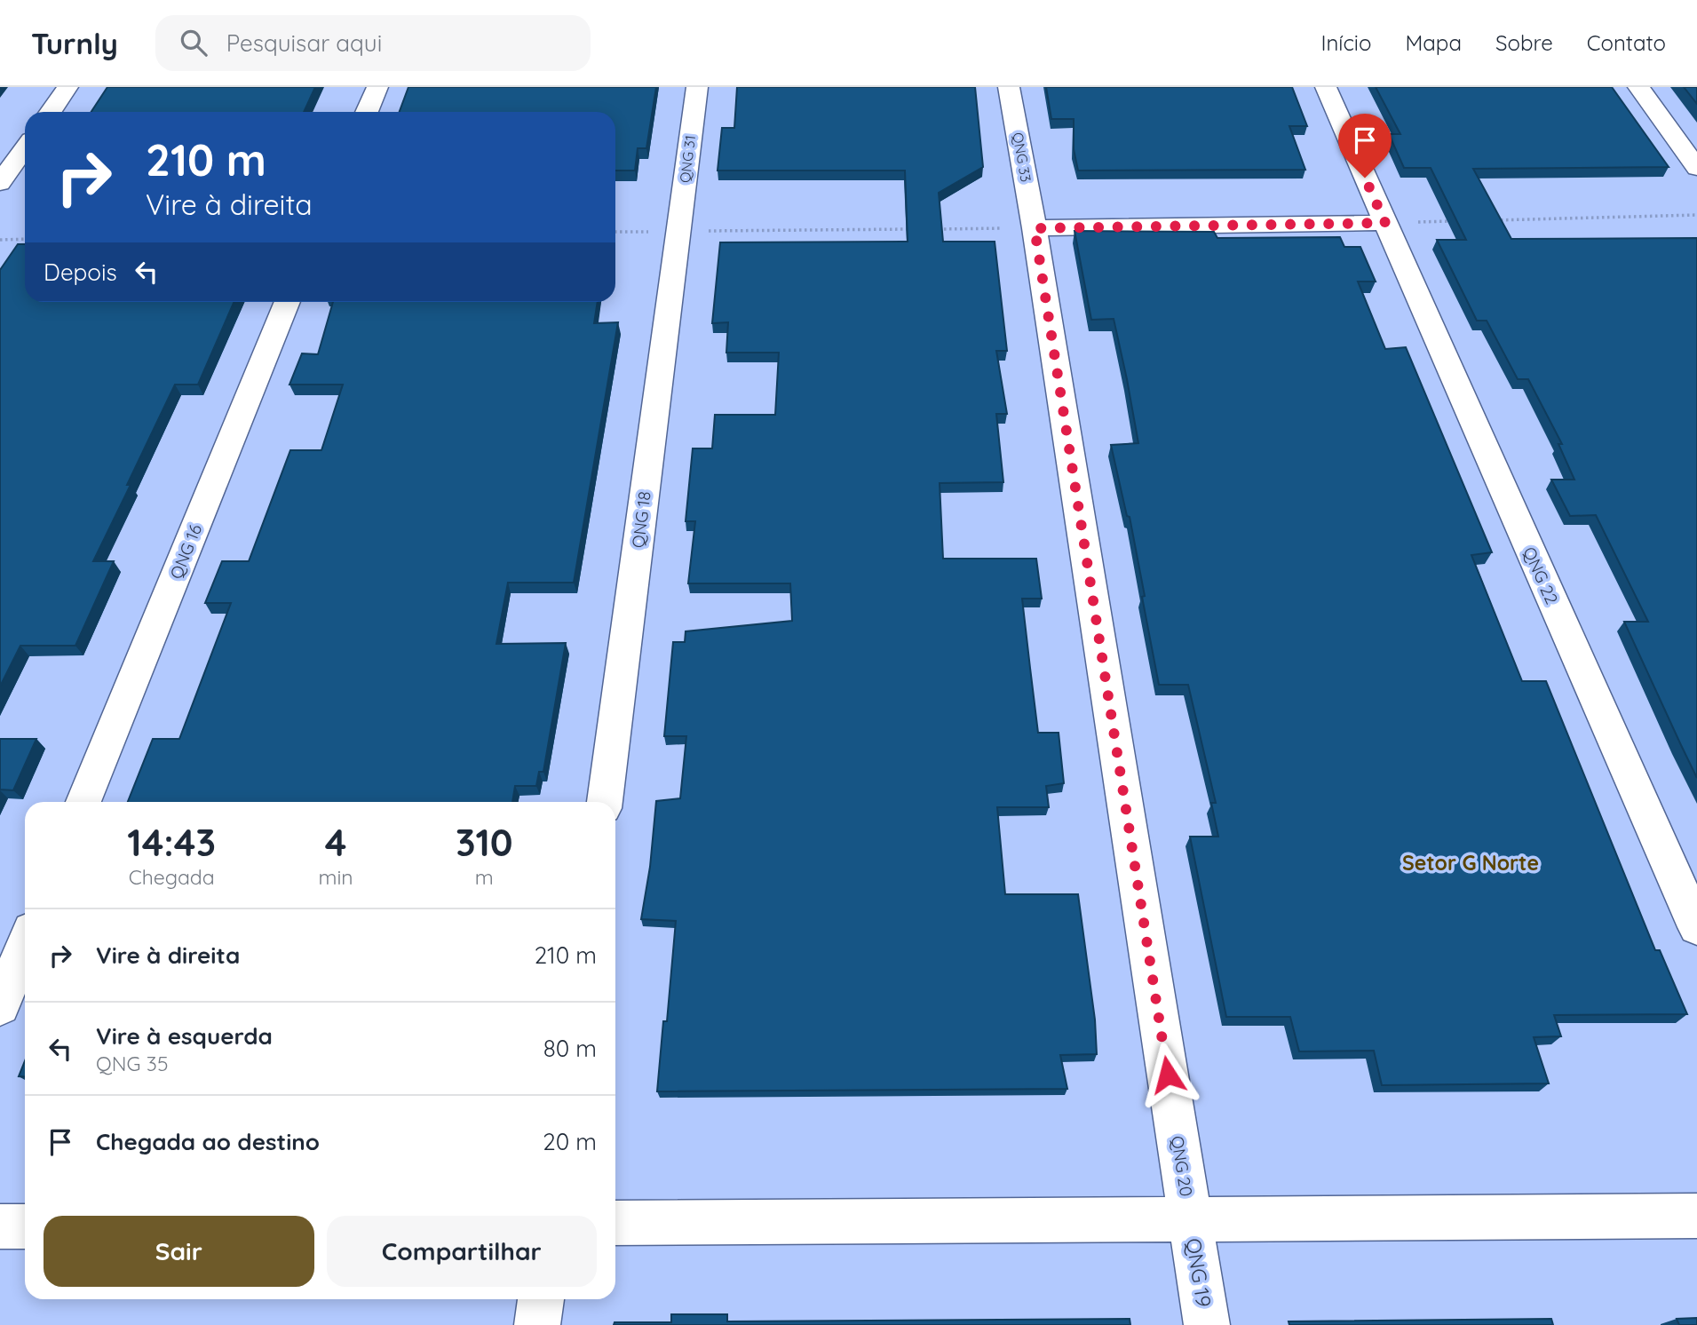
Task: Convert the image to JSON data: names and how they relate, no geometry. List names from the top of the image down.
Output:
{
  "streets": {
    "street": [
      "QNG 33",
      "QNG 31",
      "QNG 18",
      "QNG 16",
      "QNG 22",
      "QNG 20",
      "QNG 19"
    ]
  },
  "crossings": [
    ["QNG 33", "QNG 20"],
    ["QNG 31", "QNG 18"],
    ["QNG 20", "QNG 19"]
  ],
  "districts": ["Setor G Norte"],
  "page": {
    "header": "Turnly",
    "search": "Pesquisar aqui",
    "nav": [
      "Início",
      "Mapa",
      "Sobre",
      "Contato"
    ],
    "turn": ["210 m", "Vire à direita"],
    "then": "Depois",
    "eta": [
      "14:43",
      "Chegada",
      "4",
      "min",
      "310",
      "m"
    ],
    "list": [
      {
        "name": "Vire à direita",
        "value": "210 m"
      },
      {
        "name": "Vire à esquerda",
        "note": "QNG 35",
        "value": "80 m"
      },
      {
        "name": "Chegada ao destino",
        "value": "20 m"
      }
    ],
    "buttons": ["Sair", "Compartilhar"]
  }
}
